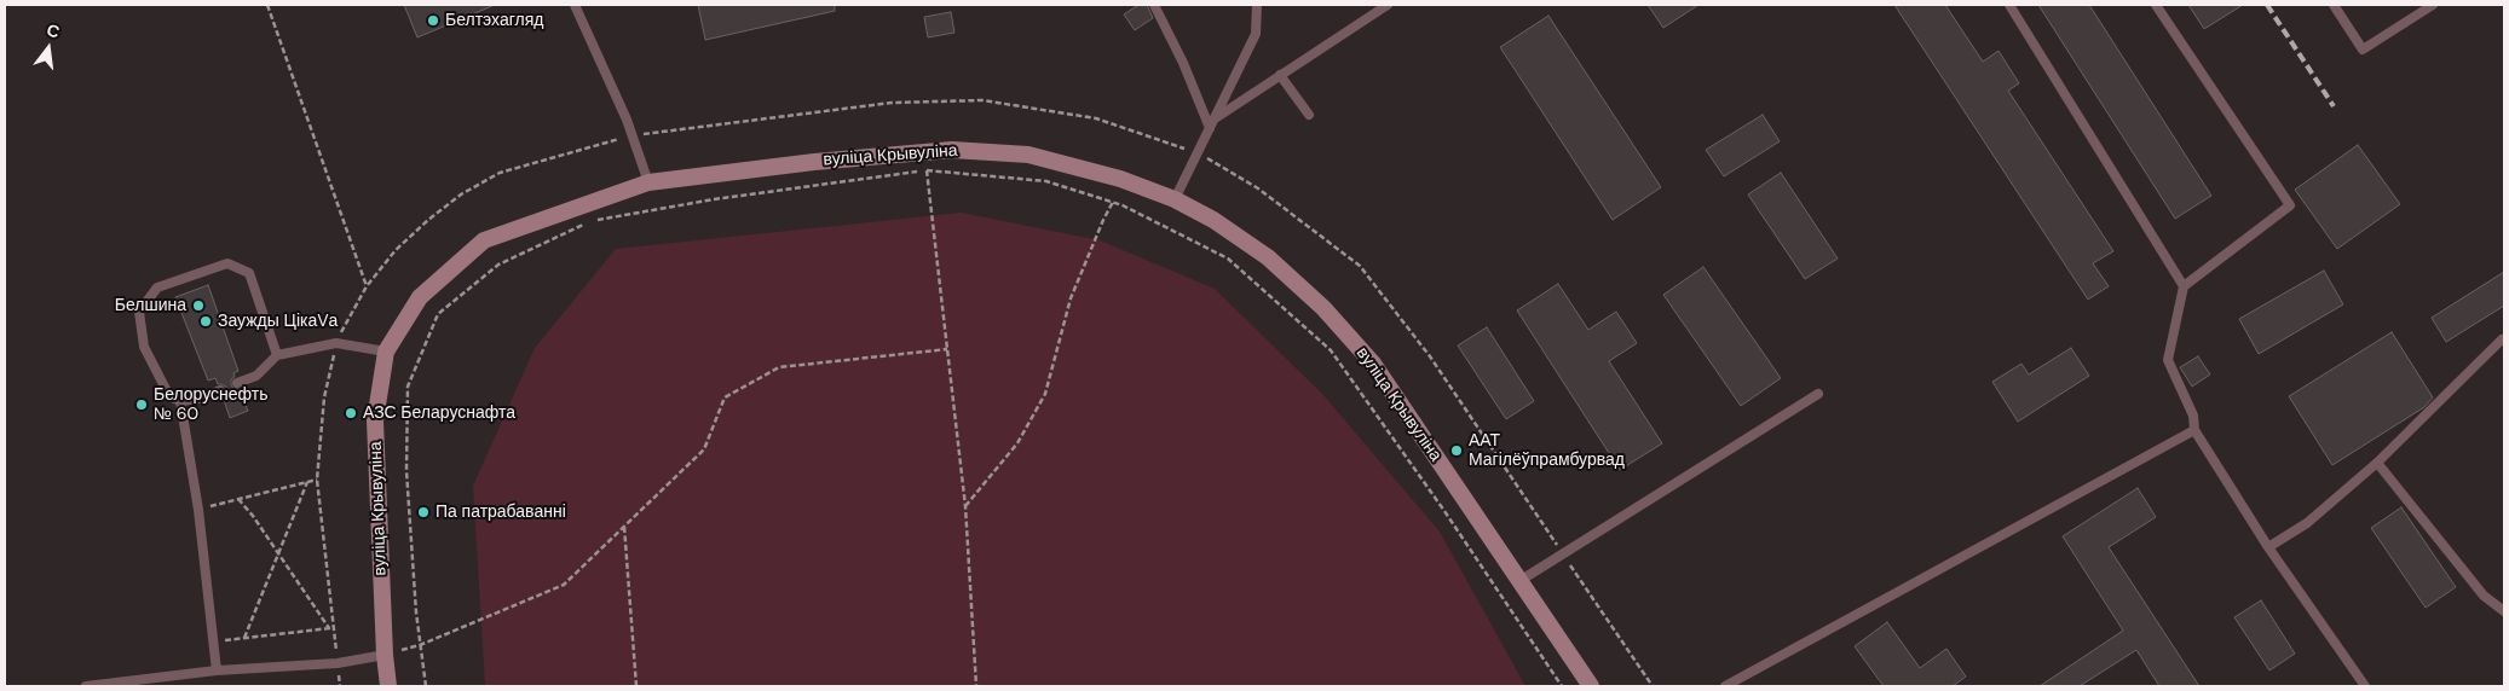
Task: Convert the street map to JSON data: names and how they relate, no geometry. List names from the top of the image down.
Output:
{
  "streets": {
    "main road": ["вуліца Крывуліна"]
  },
  "places": [
    "Белтэхагляд",
    "Белшина",
    "Заужды ЦікаVа",
    "Белоруснефть № 60",
    "АЗС Беларуснафта",
    "ААТ Магілёўпрамбурвад",
    "Па патрабаванні"
  ],
  "north": "top"
}
